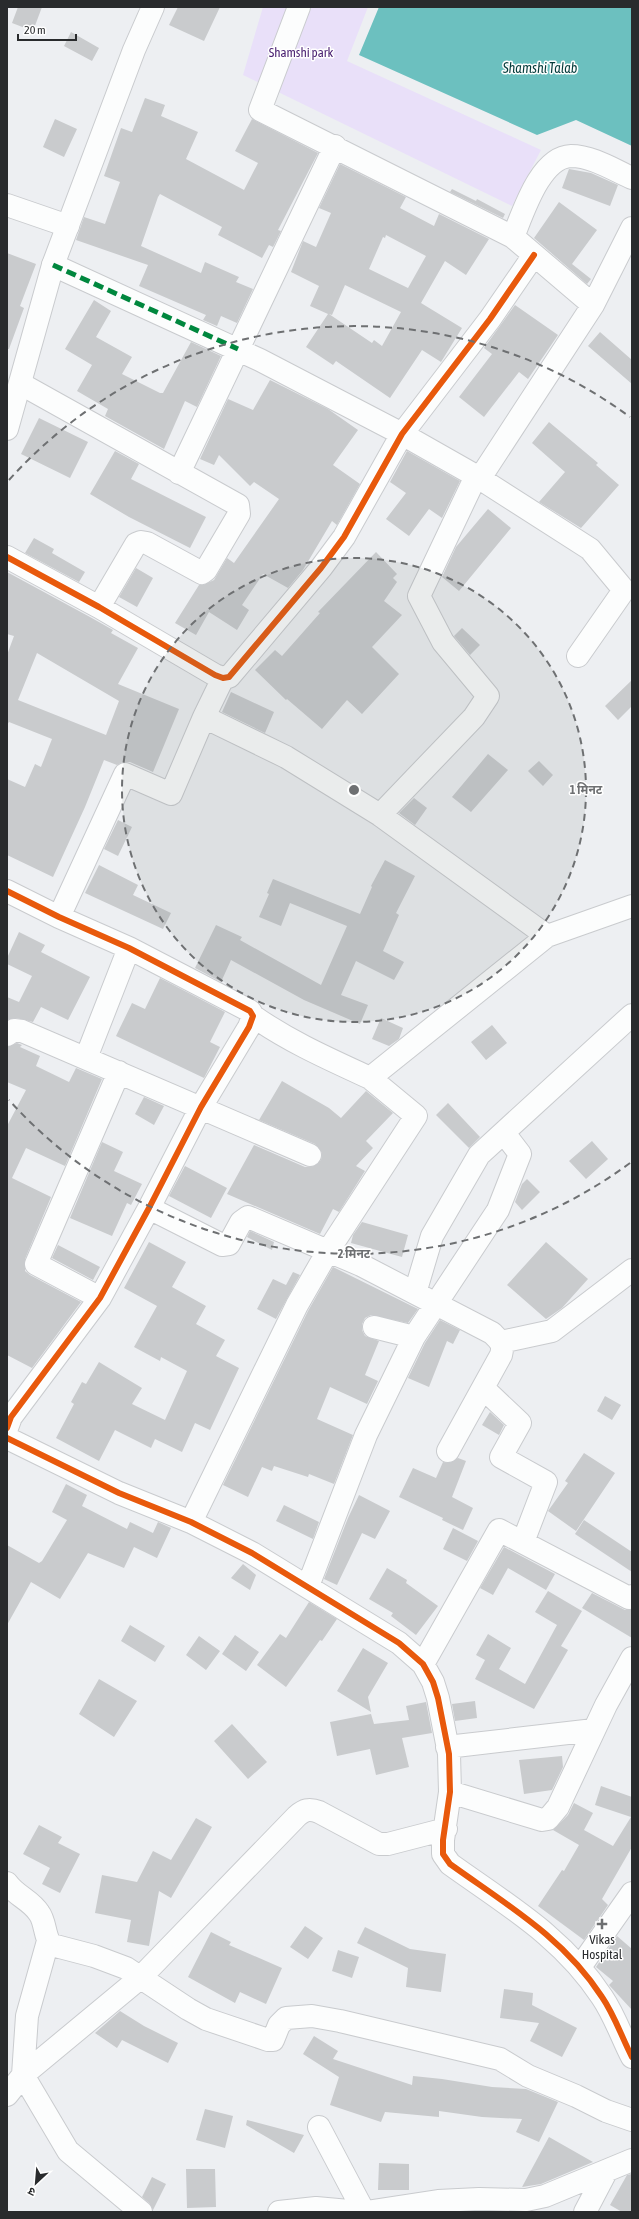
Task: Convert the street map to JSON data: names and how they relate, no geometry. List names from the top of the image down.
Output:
{
  "water": ["Shamshi Talab"],
  "parks": ["Shamshi park"],
  "places": {
    "health": ["Vikas Hospital"]
  },
  "scale_bar": "20 m",
  "north": "bottom left",
  "rings": ["1 मिनट", "2 मिनट"]
}
